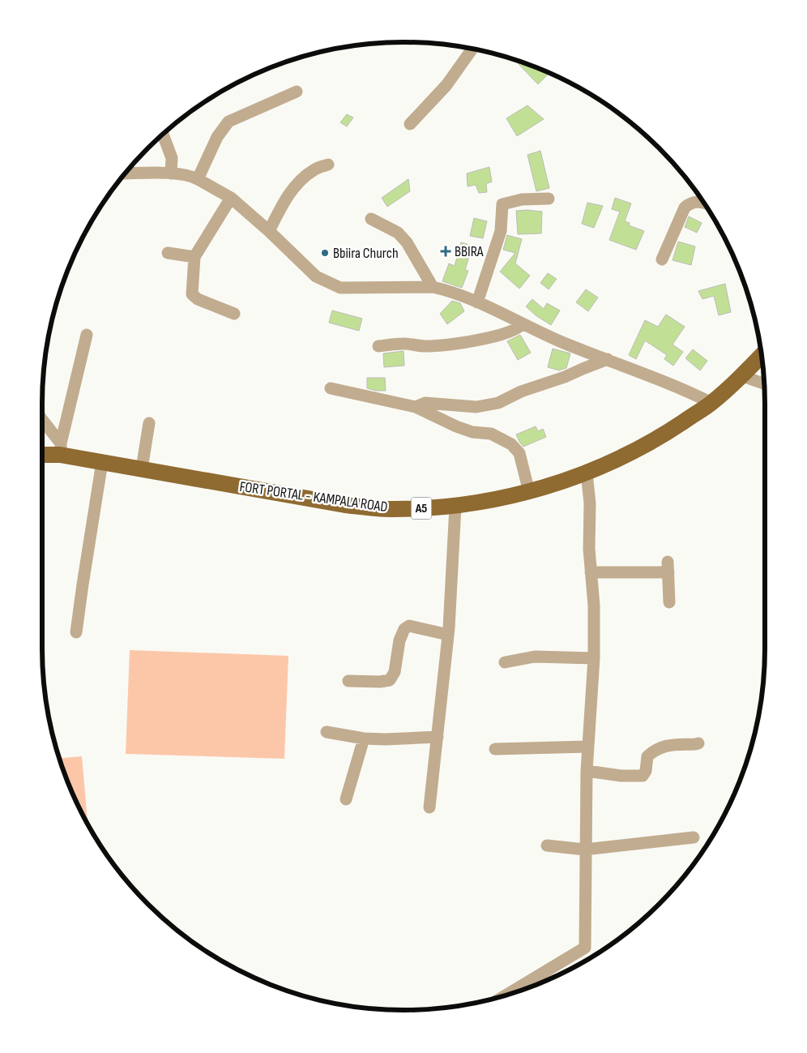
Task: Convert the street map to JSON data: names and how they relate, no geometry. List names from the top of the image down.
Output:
{
  "streets": {
    "main road": ["FORT PORTAL - KAMPALA ROAD", "A5"]
  },
  "places": {
    "health": ["BBIRA"],
    "other": ["Bbiira Church"]
  }
}
